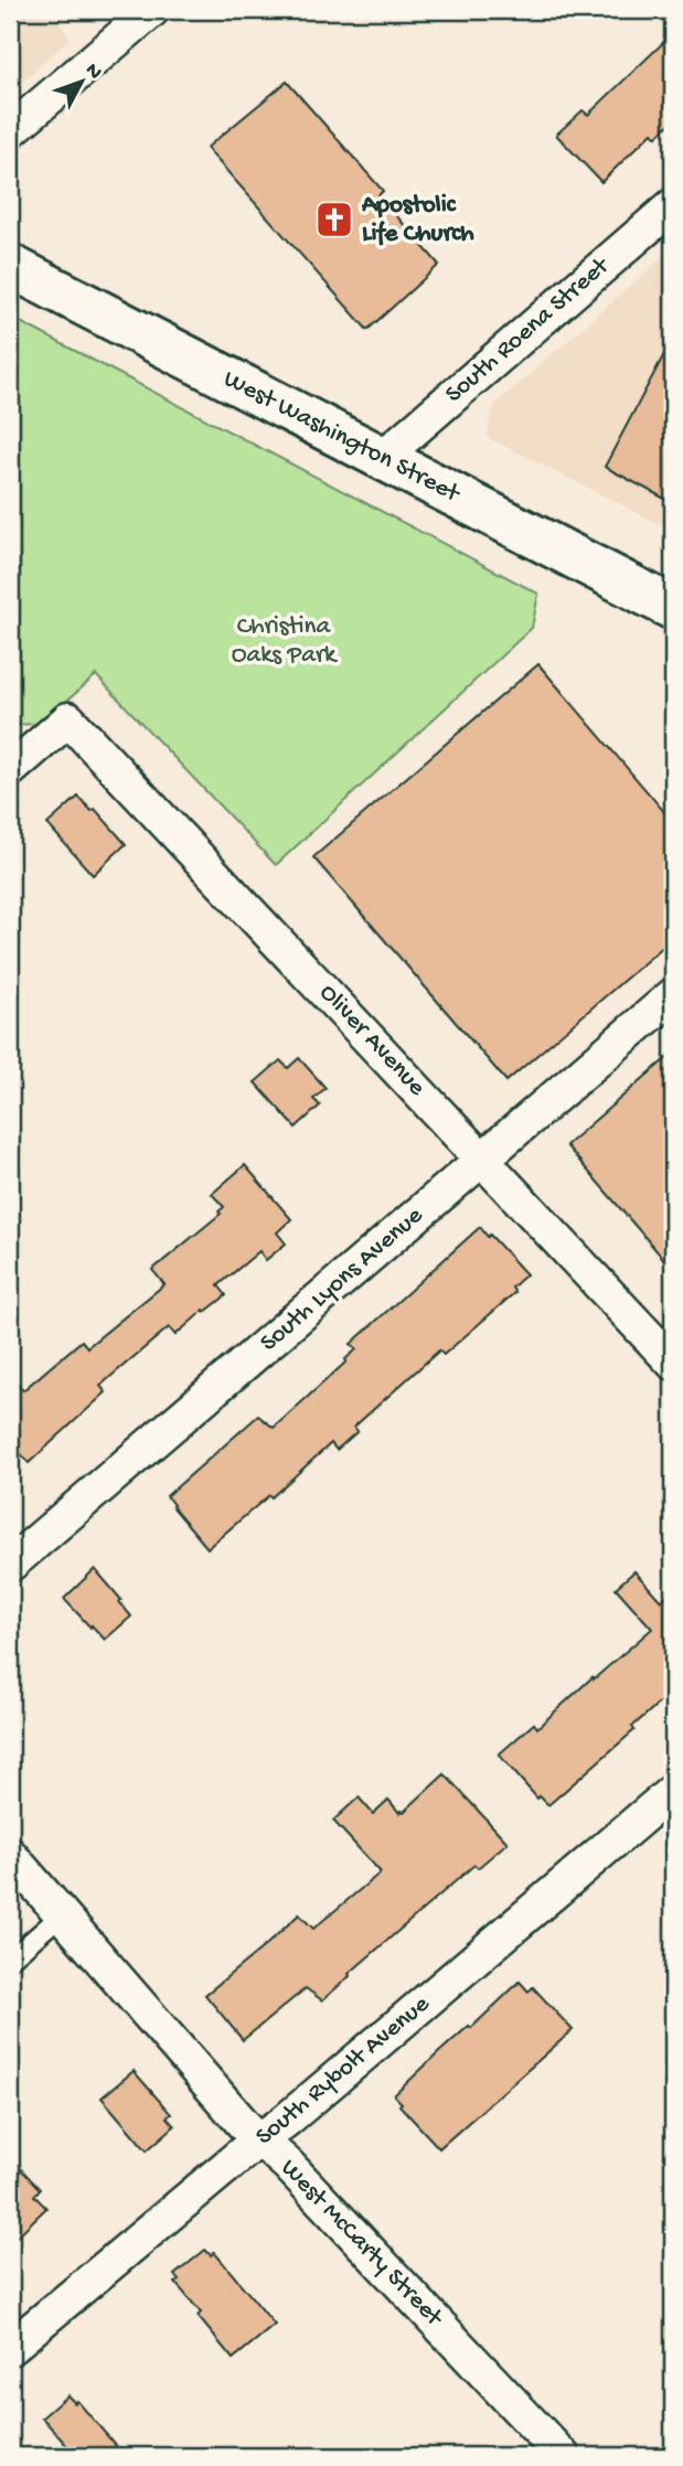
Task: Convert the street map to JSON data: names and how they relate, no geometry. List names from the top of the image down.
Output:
{
  "streets": {
    "main road": ["West Washington Street"],
    "street": [
      "South Roena Street",
      "Oliver Avenue",
      "South Lyons Avenue",
      "South Rybolt Avenue",
      "West McCarty Street"
    ]
  },
  "crossings": [
    ["South Roena Street", "West Washington Street"],
    ["Oliver Avenue", "South Lyons Avenue"],
    ["South Rybolt Avenue", "West McCarty Street"]
  ],
  "parks": ["Christina Oaks Park"],
  "places": {
    "church": ["Apostolic Life Church"]
  },
  "north": "top right"
}
